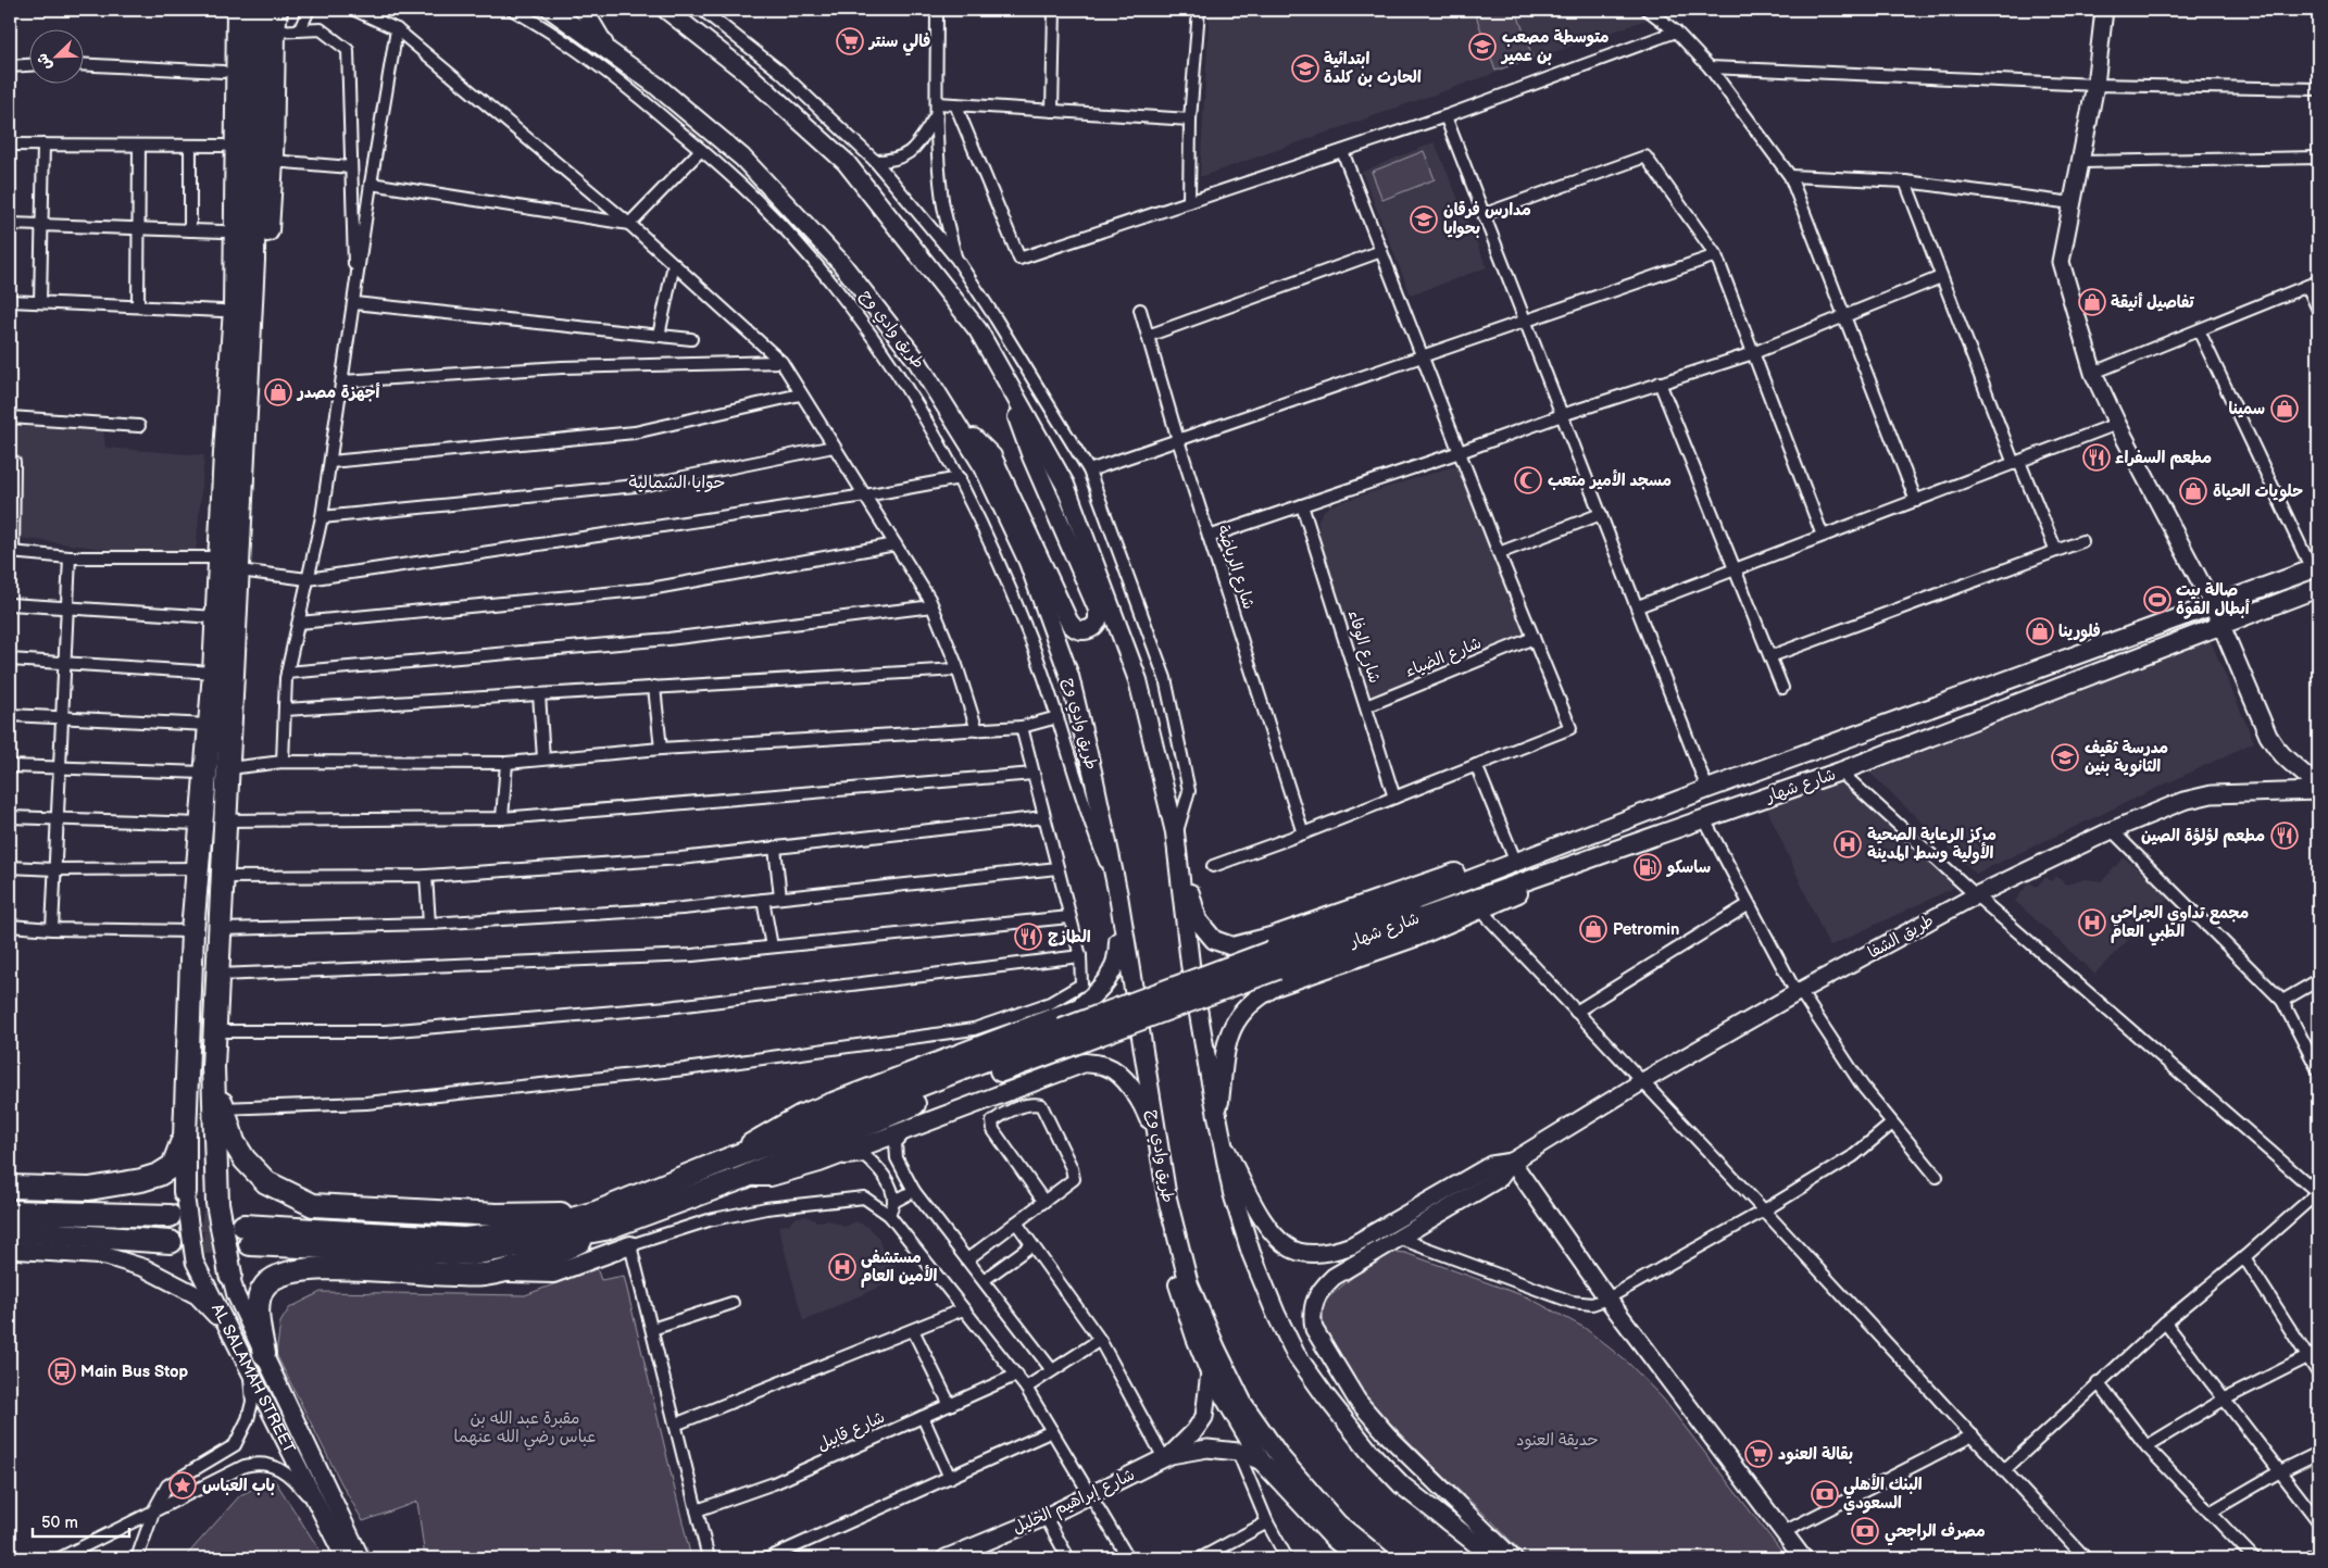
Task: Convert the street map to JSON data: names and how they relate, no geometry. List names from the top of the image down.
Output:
{
  "streets": {
    "main road": ["طريق وادي وج", "شارع شهار"],
    "street": [
      "شارع الرياضة",
      "شارع الوفاء",
      "شارع الضياء",
      "طريق الشفا",
      "AL SALAMAH STREET",
      "شارع قابيل",
      "شارع إبراهيم الخليل"
    ]
  },
  "crossings": [
    ["شارع الوفاء", "شارع الضياء"]
  ],
  "districts": ["حوايا الشمالية"],
  "parks": ["مقبرة عبد الله بن عباس رضي الله عنهما", "حديقة العنود"],
  "places": {
    "supermarket": ["فالي سنتر", "بقالة العنود"],
    "school or university": [
      "متوسطة مصعب بن عمير",
      "ابتدائية الحارث بن كلدة",
      "مدارس فرقان بحوايا",
      "مدرسة ثقيف الثانوية بنين"
    ],
    "shop": [
      "تفاصيل أنيقة",
      "أجهزة مصدر",
      "سمينا",
      "حلويات الحياة",
      "فلورينا",
      "Petromin"
    ],
    "restaurant": ["مطعم السفراء", "مطعم لؤلؤة الصين", "الطازج"],
    "mosque": ["مسجد الأمير متعب"],
    "sports": ["صالة بيت أبطال القوة"],
    "hospital": ["مركز الرعاية الصحية الأولية وسط المدينة", "مجمع تداوي الجراحي الطبي العام", "مستشفى الأمين العام"],
    "fuel station": ["ساسكو"],
    "bus stop": ["Main Bus Stop"],
    "place": ["باب العباس"],
    "bank": ["البنك الأهلي السعودي", "مصرف الراجحي"]
  },
  "scale_bar": "50 m",
  "north": "bottom left"
}
